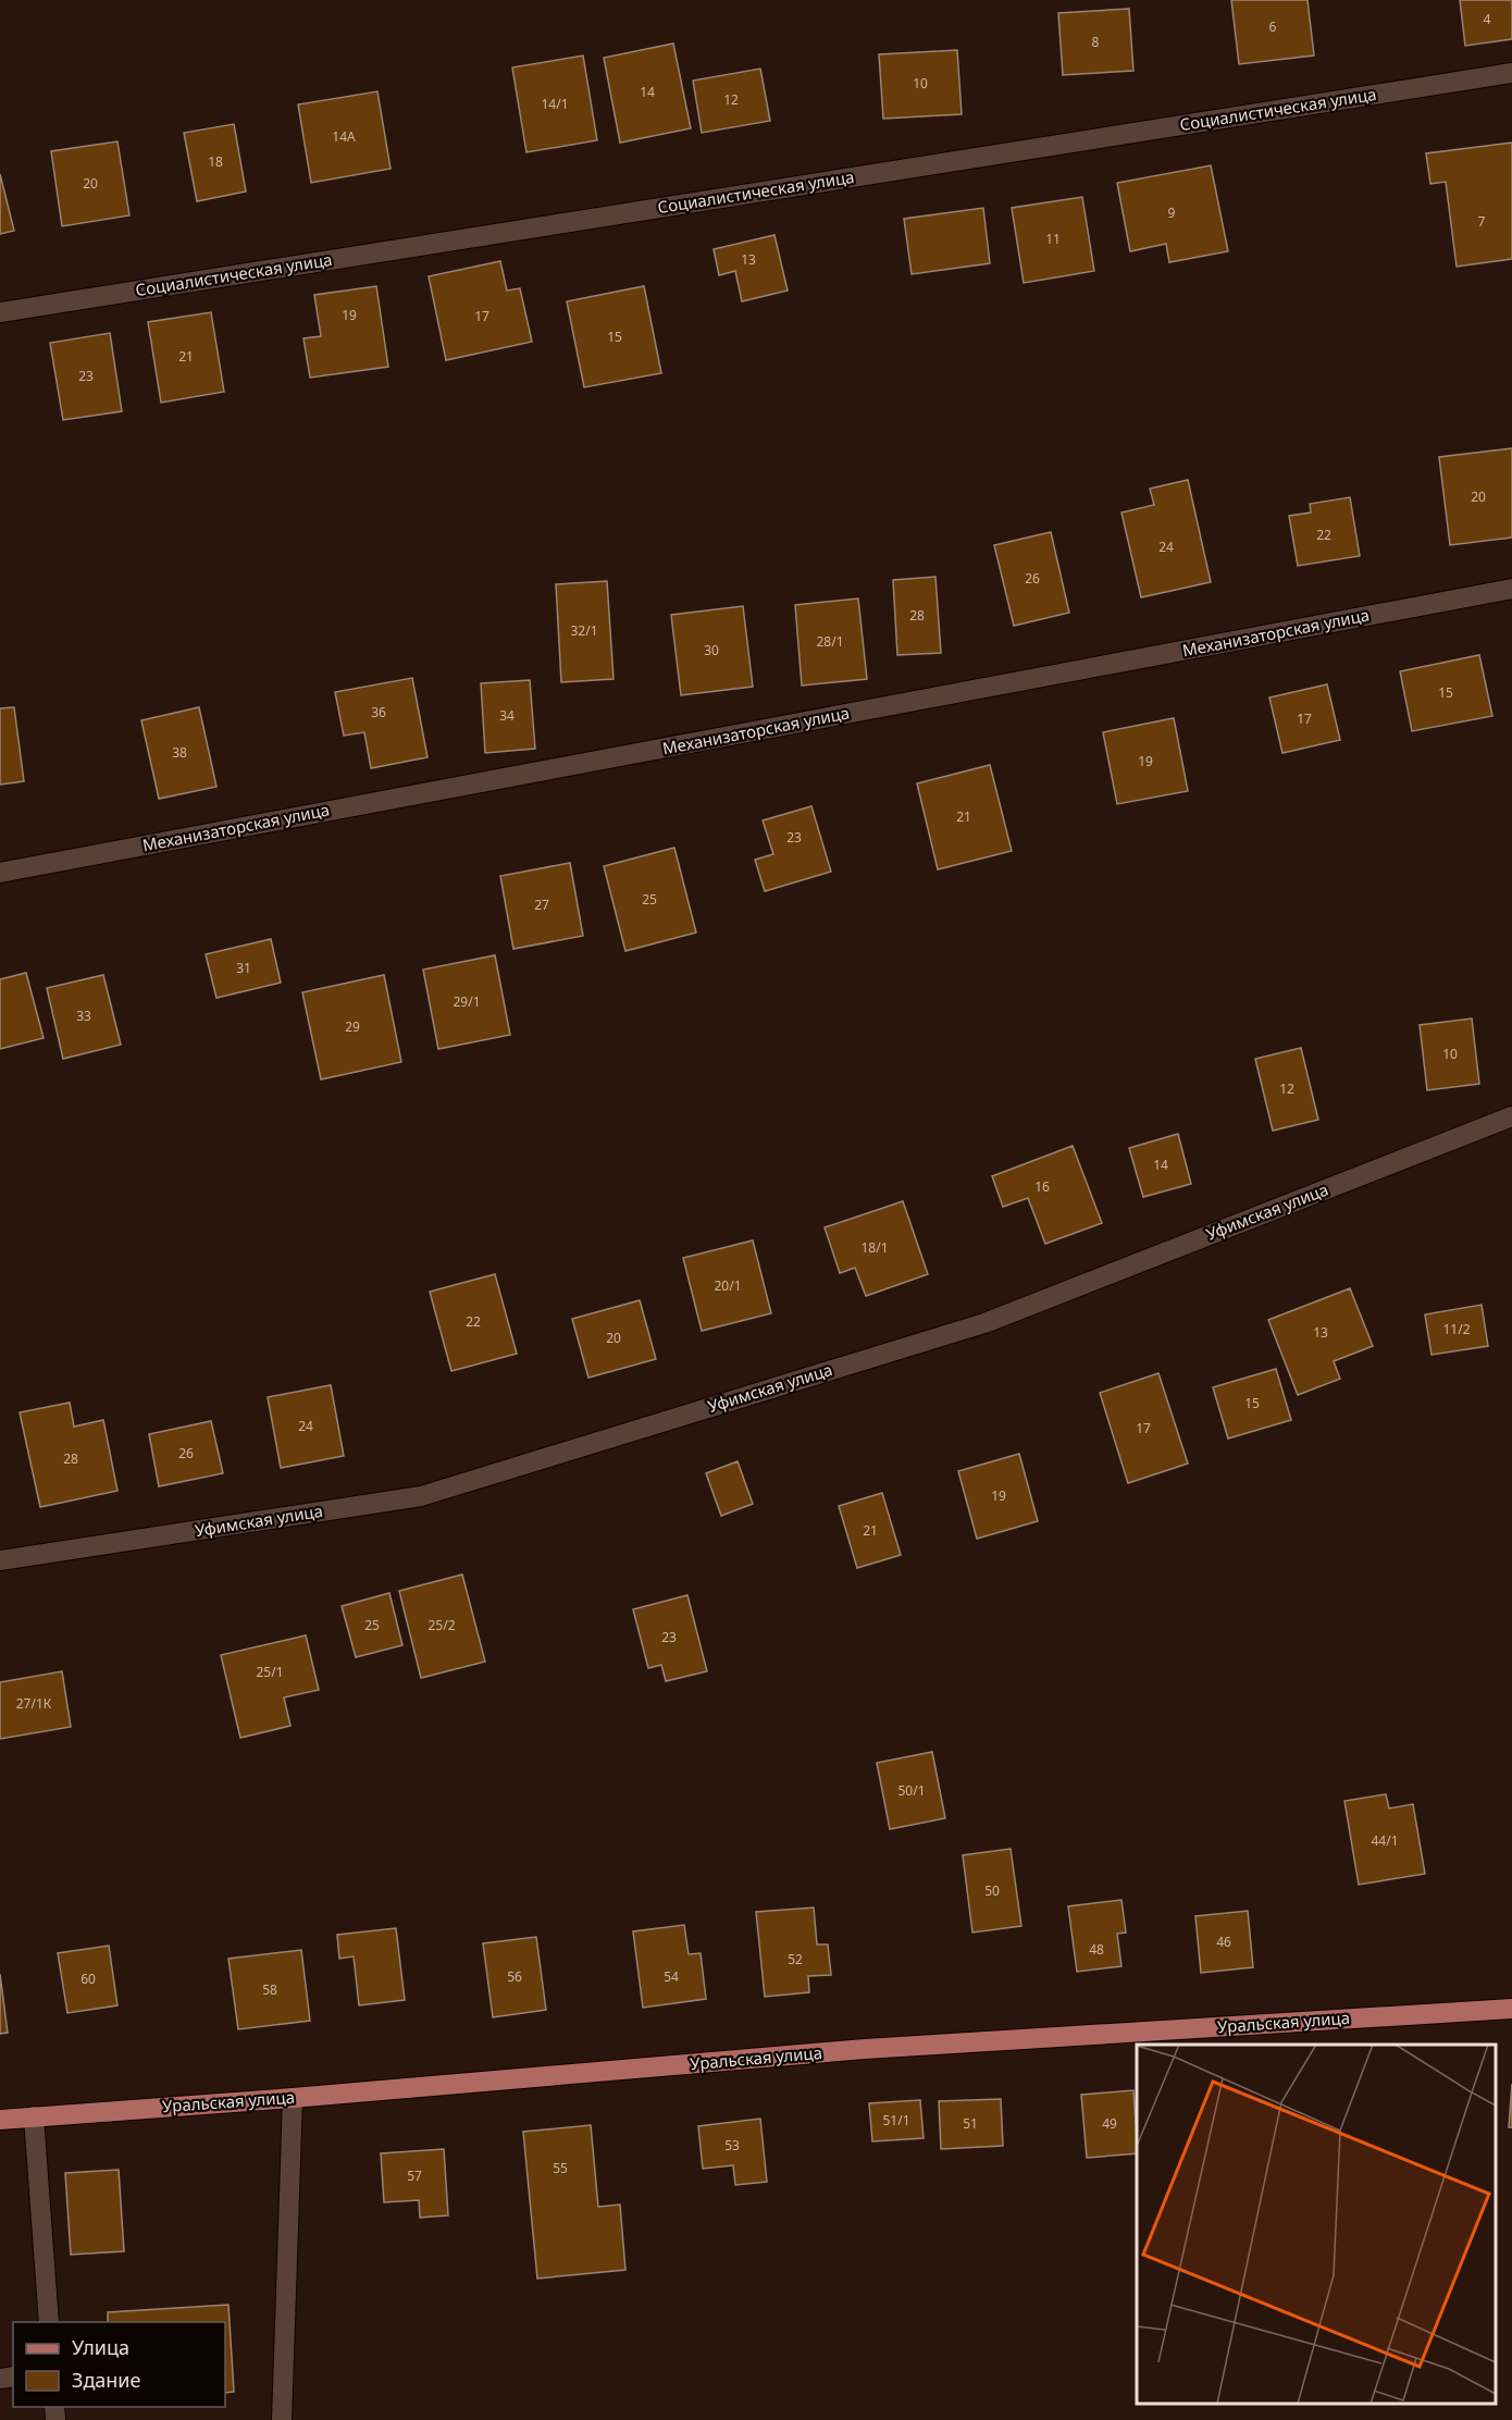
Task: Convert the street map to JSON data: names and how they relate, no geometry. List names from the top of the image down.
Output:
{
  "streets": {
    "main road": ["Уральская улица"],
    "street": ["Социалистическая улица", "Механизаторская улица", "Уфимская улица"]
  },
  "house_numbers": [
    "4",
    "6",
    "8",
    "10",
    "14",
    "12",
    "14/1",
    "14А",
    "18",
    "20",
    "9",
    "7",
    "11",
    "13",
    "19",
    "17",
    "15",
    "21",
    "23",
    "20",
    "22",
    "24",
    "26",
    "28",
    "32/1",
    "28/1",
    "30",
    "15",
    "36",
    "34",
    "17",
    "38",
    "19",
    "21",
    "23",
    "25",
    "27",
    "31",
    "29/1",
    "33",
    "29",
    "10",
    "12",
    "14",
    "16",
    "18/1",
    "20/1",
    "22",
    "11/2",
    "13",
    "20",
    "15",
    "24",
    "17",
    "26",
    "28",
    "19",
    "21",
    "25",
    "25/2",
    "23",
    "25/1",
    "27/1К",
    "50/1",
    "44/1",
    "50",
    "46",
    "48",
    "52",
    "56",
    "54",
    "60",
    "58",
    "51/1",
    "51",
    "49",
    "53",
    "55",
    "57"
  ],
  "legend": ["Улица", "Здание"]
}
